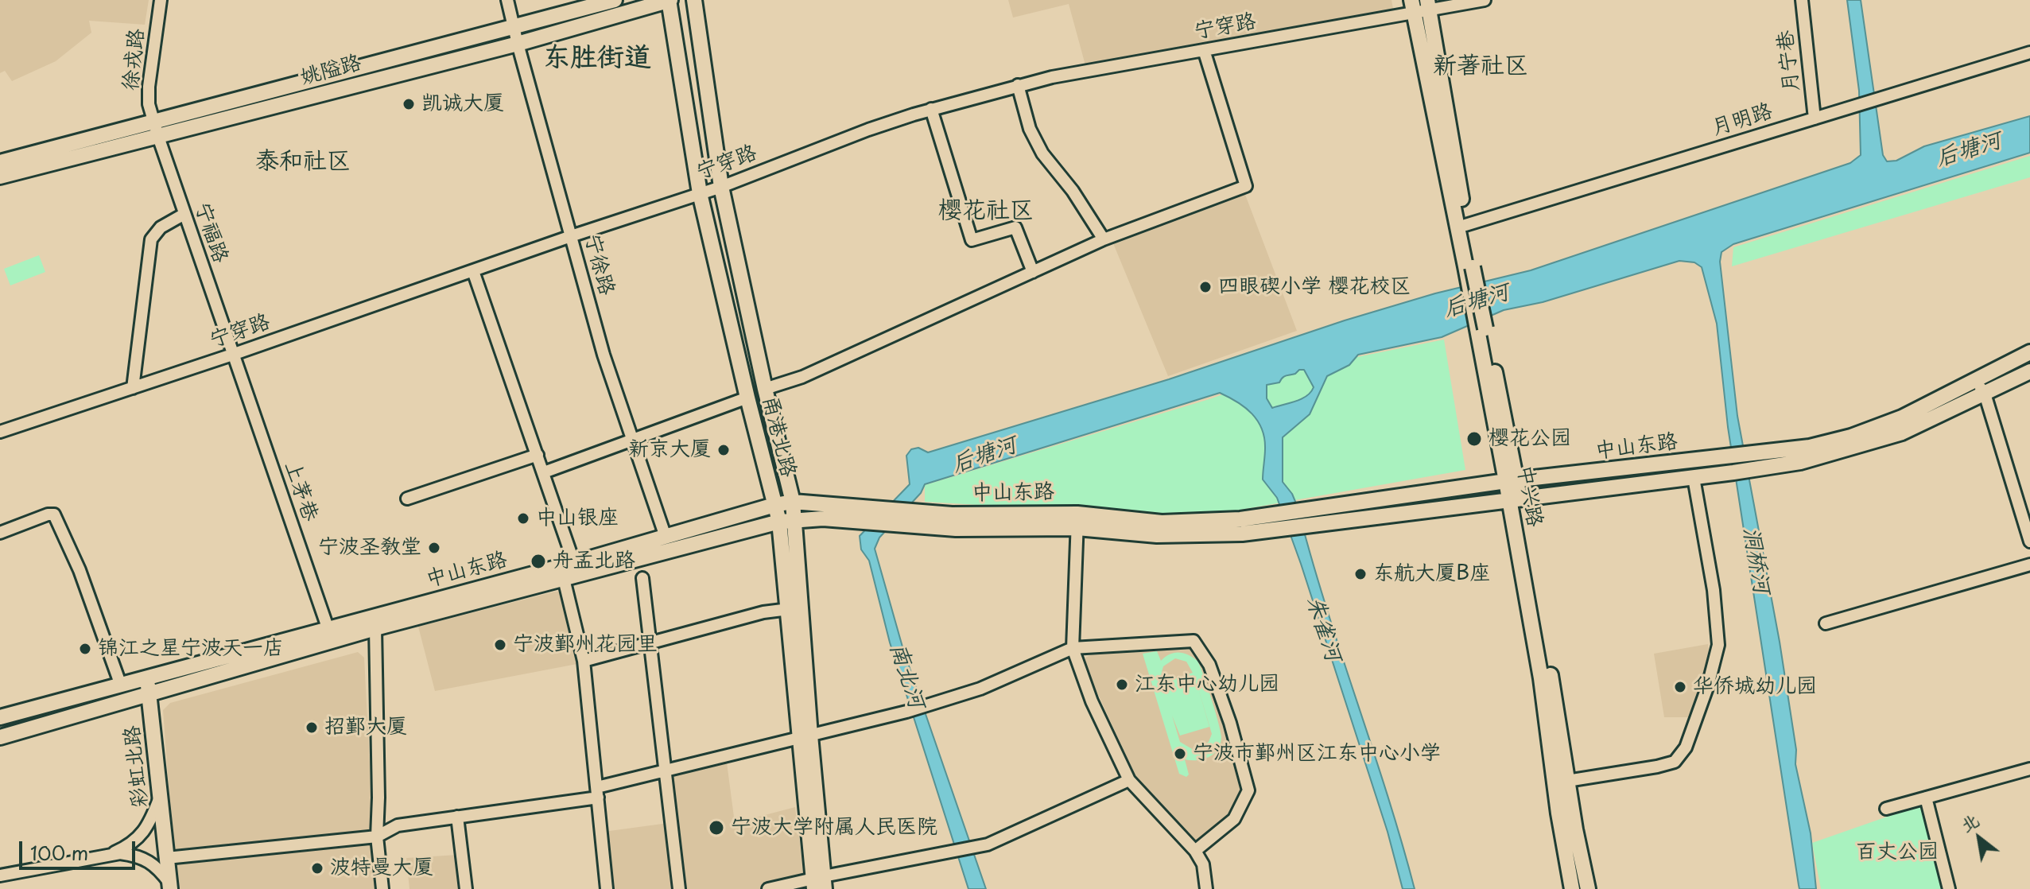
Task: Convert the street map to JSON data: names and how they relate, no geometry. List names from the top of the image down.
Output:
{
  "streets": {
    "main road": [
      "姚隘路",
      "甬港北路",
      "中山东路",
      "中兴路",
      "彩虹北路"
    ],
    "street": [
      "宁穿路",
      "徐戎路",
      "月宁巷",
      "月明路",
      "宁福路",
      "宁徐路",
      "上茅巷"
    ]
  },
  "crossings": [
    ["宁穿路", "宁福路"],
    ["宁穿路", "宁徐路"],
    ["宁穿路", "甬港北路"],
    ["宁穿路", "上茅巷"],
    ["宁穿路", "中兴路"],
    ["徐戎路", "姚隘路"],
    ["徐戎路", "宁福路"],
    ["月宁巷", "月明路"],
    ["姚隘路", "宁福路"],
    ["姚隘路", "宁徐路"],
    ["姚隘路", "甬港北路"],
    ["月明路", "中兴路"],
    ["宁福路", "上茅巷"],
    ["宁徐路", "中山东路"],
    ["甬港北路", "中山东路"],
    ["中山东路", "上茅巷"],
    ["中山东路", "中兴路"],
    ["中山东路", "彩虹北路"]
  ],
  "districts": [
    "东胜街道",
    "新著社区",
    "泰和社区",
    "樱花社区"
  ],
  "water": [
    "后塘河",
    "洞桥河",
    "朱雀河",
    "南北河"
  ],
  "parks": ["百丈公园"],
  "places": [
    "凯诚大厦",
    "四眼碶小学 樱花校区",
    "樱花公园",
    "新京大厦",
    "中山银座",
    "宁波圣教堂",
    "舟孟北路",
    "东航大厦B座",
    "宁波鄞州花园里",
    "锦江之星宁波天一店",
    "江东中心幼儿园",
    "华侨城幼儿园",
    "招鄞大厦",
    "宁波市鄞州区江东中心小学",
    "宁波大学附属人民医院",
    "波特曼大厦"
  ],
  "scale_bar": "100 m",
  "north": "top left"
}
